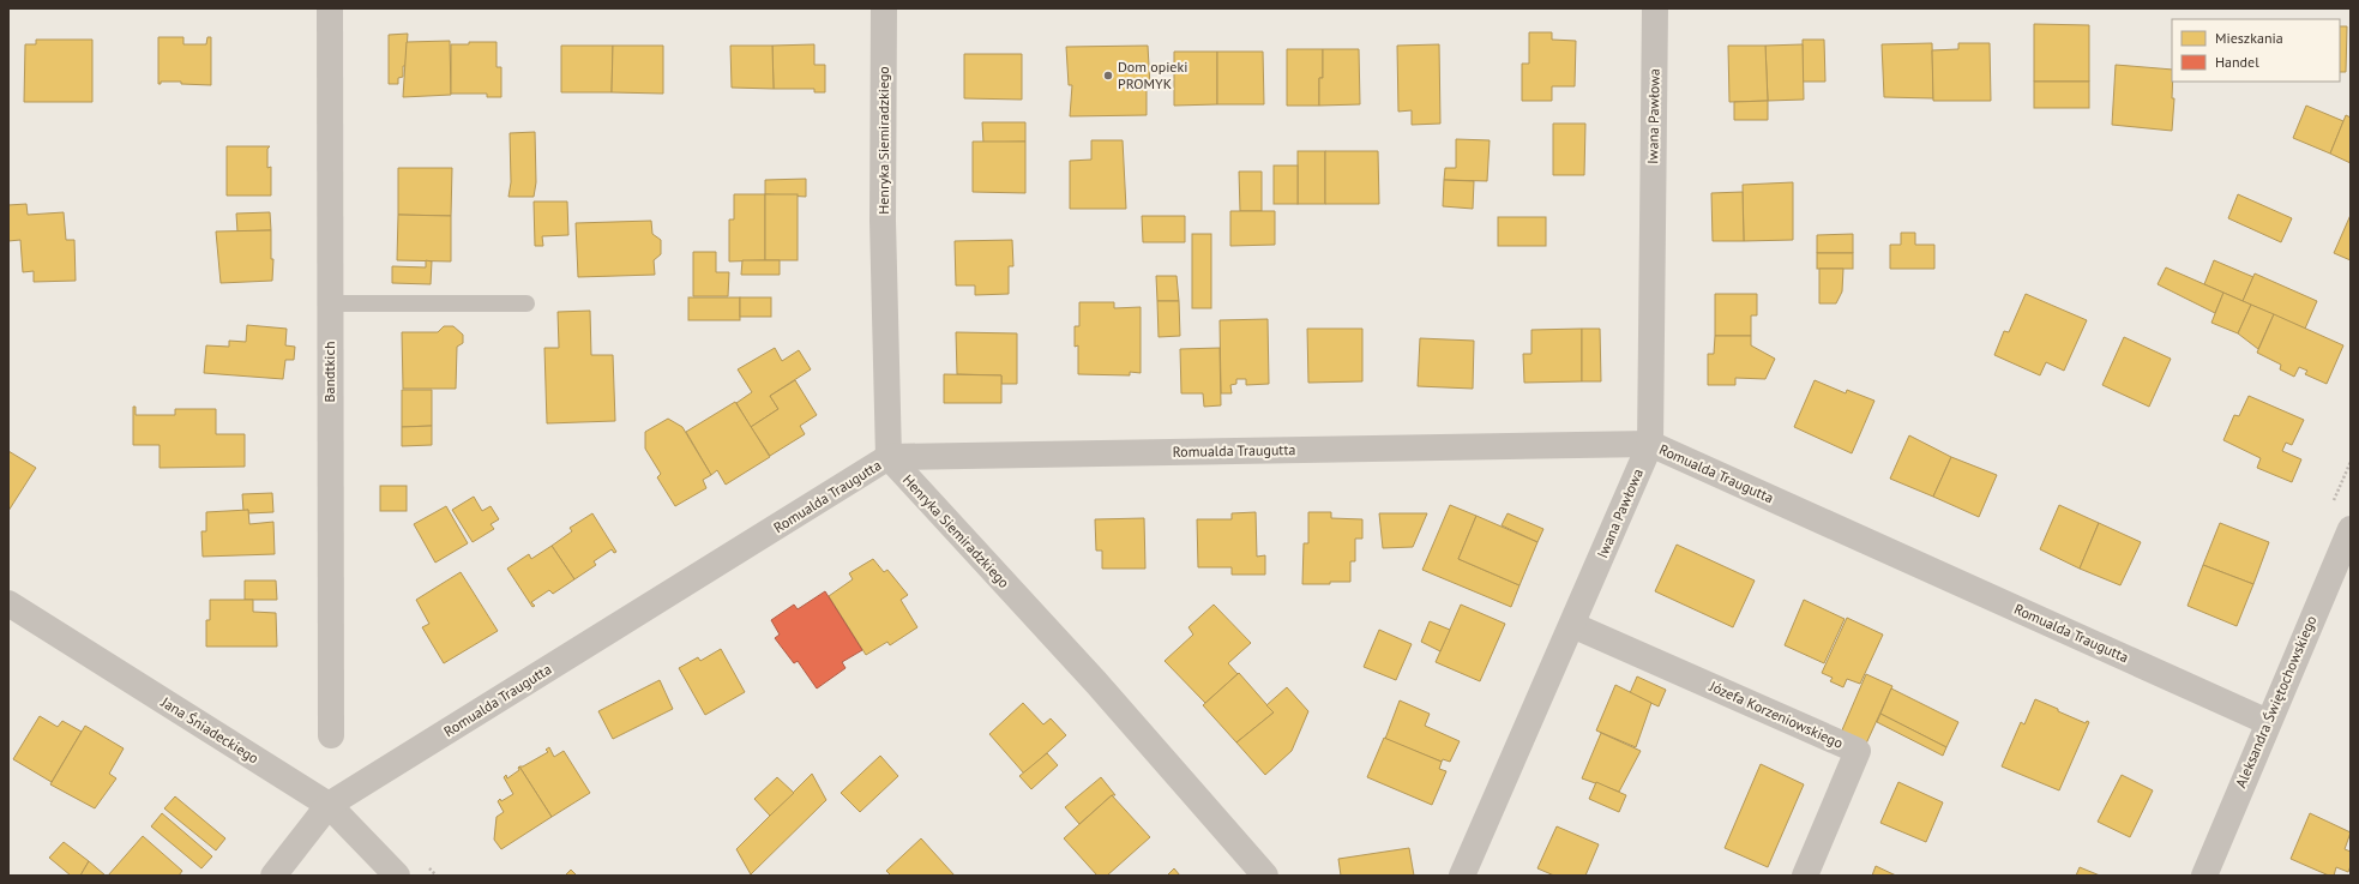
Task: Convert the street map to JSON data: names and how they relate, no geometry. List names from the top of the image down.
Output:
{
  "streets": {
    "street": [
      "Iwana Pawłowa",
      "Henryka Siemiradzkiego",
      "Bandtkich",
      "Romualda Traugutta",
      "Aleksandra Świętochowskiego",
      "Józefa Korzeniowskiego",
      "Jana Śniadeckiego"
    ]
  },
  "crossings": [
    ["Iwana Pawłowa", "Romualda Traugutta"],
    ["Iwana Pawłowa", "Józefa Korzeniowskiego"],
    ["Henryka Siemiradzkiego", "Romualda Traugutta"],
    ["Romualda Traugutta", "Aleksandra Świętochowskiego"],
    ["Romualda Traugutta", "Jana Śniadeckiego"]
  ],
  "places": ["Dom opieki PROMYK"],
  "legend": ["Mieszkania", "Handel"]
}
